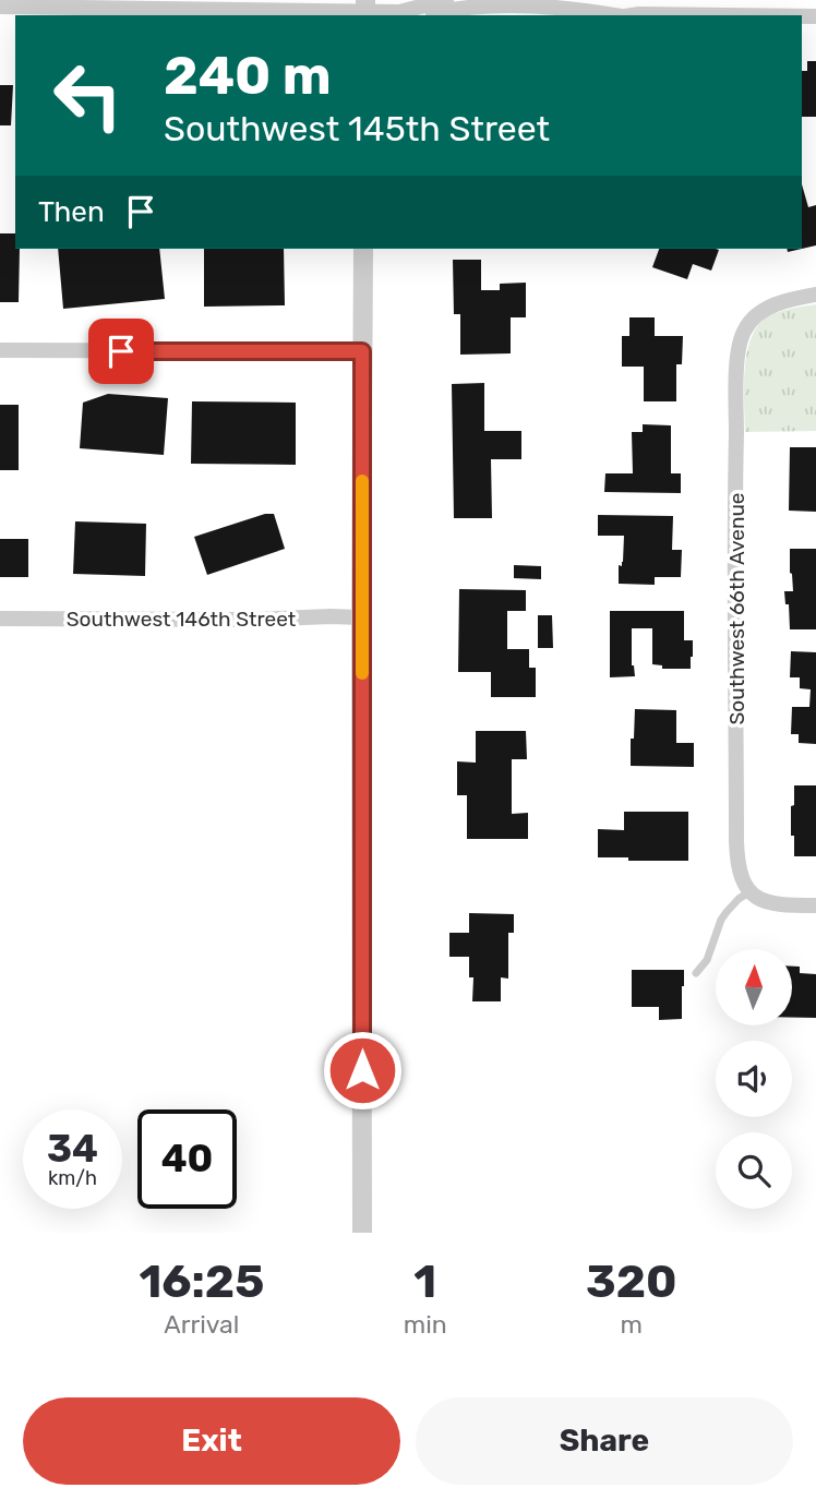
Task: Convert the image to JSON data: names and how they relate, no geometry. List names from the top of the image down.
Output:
{
  "streets": {
    "street": ["Southwest 66th Avenue", "Southwest 146th Street"]
  },
  "north": "top",
  "page": {
    "turn": ["240 m", "Southwest 145th Street"],
    "then": "Then",
    "speed": "34 km/h",
    "limit": "40",
    "eta": [
      "16:25",
      "Arrival",
      "1",
      "min",
      "320",
      "m"
    ],
    "buttons": ["Exit", "Share"]
  }
}
